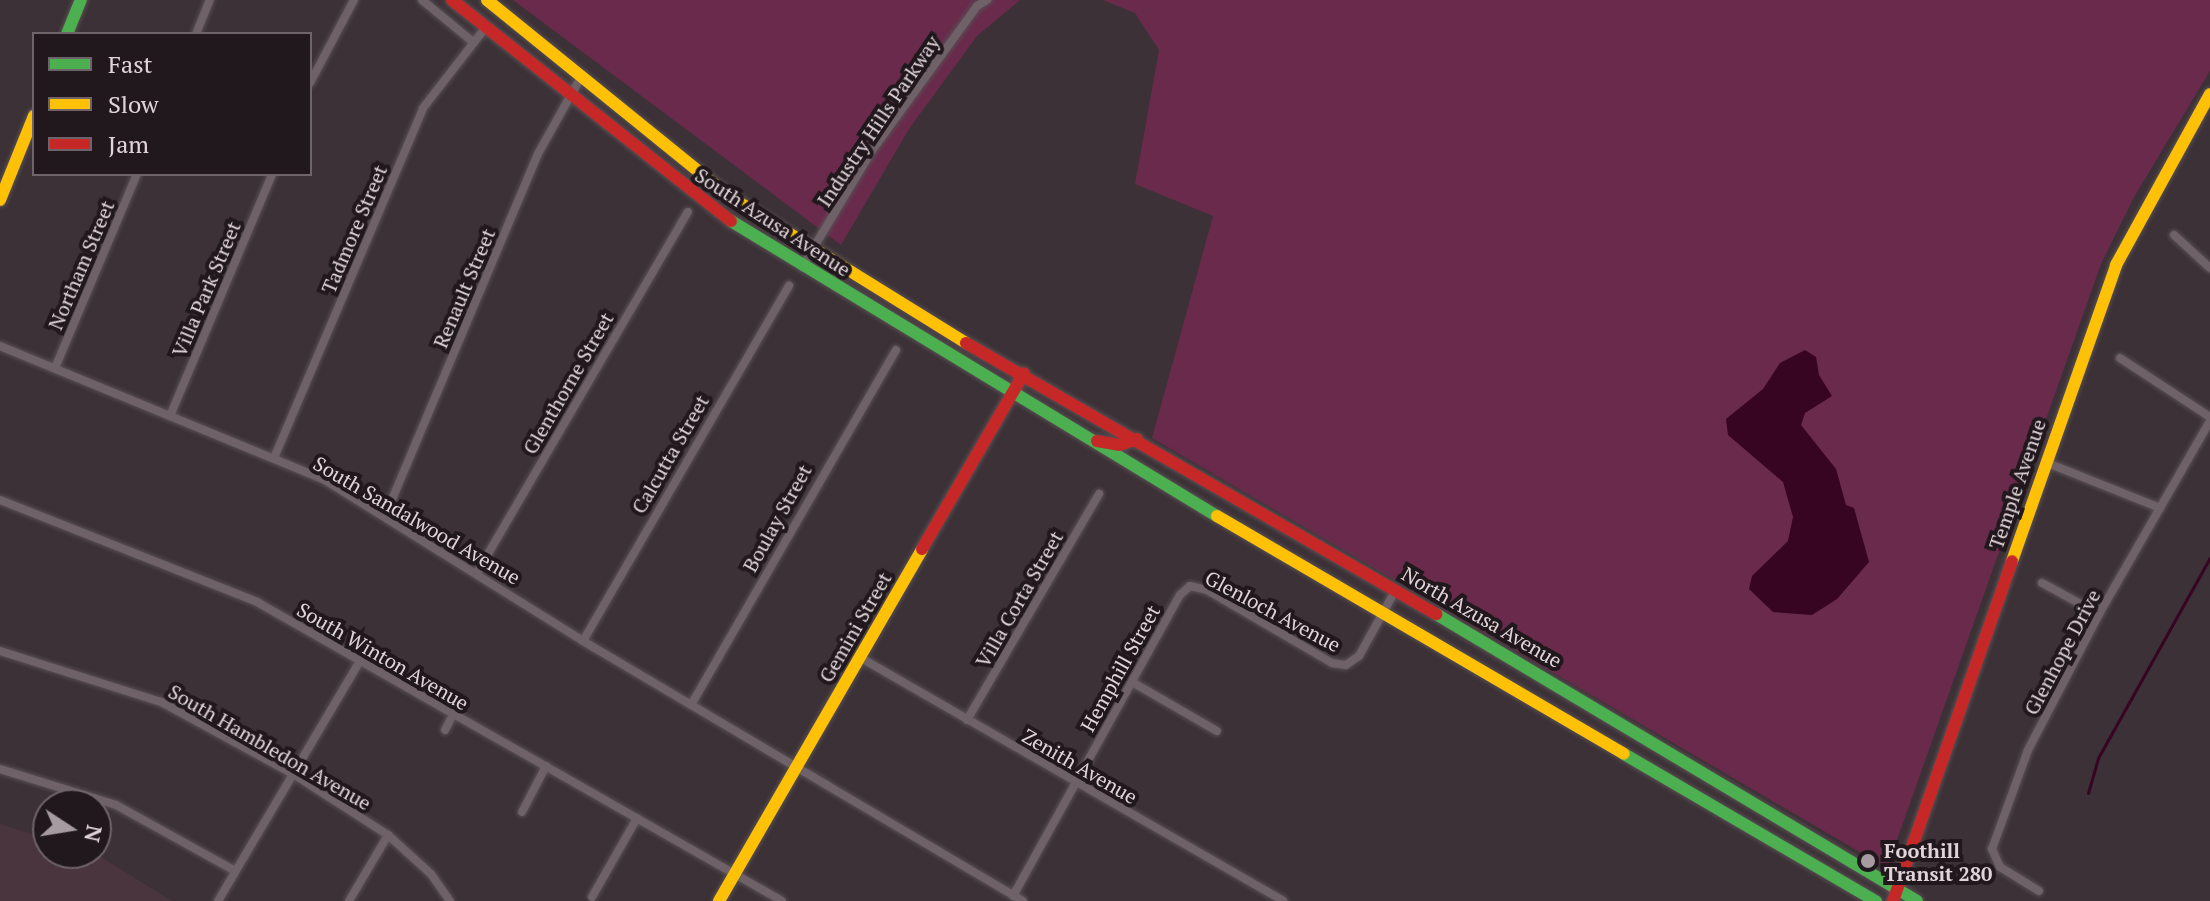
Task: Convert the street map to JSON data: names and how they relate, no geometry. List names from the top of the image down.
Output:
{
  "streets": {
    "main road": [
      "South Azusa Avenue",
      "Temple Avenue",
      "North Azusa Avenue",
      "Gemini Street"
    ],
    "street": [
      "Industry Hills Parkway",
      "Tadmore Street",
      "Northam Street",
      "Renault Street",
      "Villa Park Street",
      "Glenthorne Street",
      "Calcutta Street",
      "Boulay Street",
      "South Sandalwood Avenue",
      "Villa Corta Street",
      "Glenloch Avenue",
      "Glenhope Drive",
      "South Winton Avenue",
      "Hemphill Street",
      "South Hambledon Avenue",
      "Zenith Avenue"
    ]
  },
  "crossings": [
    ["Industry Hills Parkway", "South Azusa Avenue"],
    ["South Azusa Avenue", "Tadmore Street"],
    ["South Azusa Avenue", "Renault Street"],
    ["South Azusa Avenue", "North Azusa Avenue"],
    ["South Azusa Avenue", "Gemini Street"],
    ["Tadmore Street", "South Sandalwood Avenue"],
    ["Northam Street", "South Sandalwood Avenue"],
    ["Renault Street", "South Sandalwood Avenue"],
    ["Villa Park Street", "South Sandalwood Avenue"],
    ["Glenthorne Street", "South Sandalwood Avenue"],
    ["Calcutta Street", "South Sandalwood Avenue"],
    ["Temple Avenue", "North Azusa Avenue"],
    ["Boulay Street", "South Sandalwood Avenue"],
    ["South Sandalwood Avenue", "Gemini Street"],
    ["South Sandalwood Avenue", "Hemphill Street"],
    ["Villa Corta Street", "Zenith Avenue"],
    ["Glenloch Avenue", "North Azusa Avenue"],
    ["Glenloch Avenue", "Hemphill Street"],
    ["North Azusa Avenue", "Gemini Street"],
    ["Gemini Street", "South Winton Avenue"],
    ["Gemini Street", "Zenith Avenue"],
    ["Hemphill Street", "Zenith Avenue"]
  ],
  "places": ["Foothill Transit 280"],
  "legend": ["Fast", "Slow", "Jam"],
  "north": "right"
}
